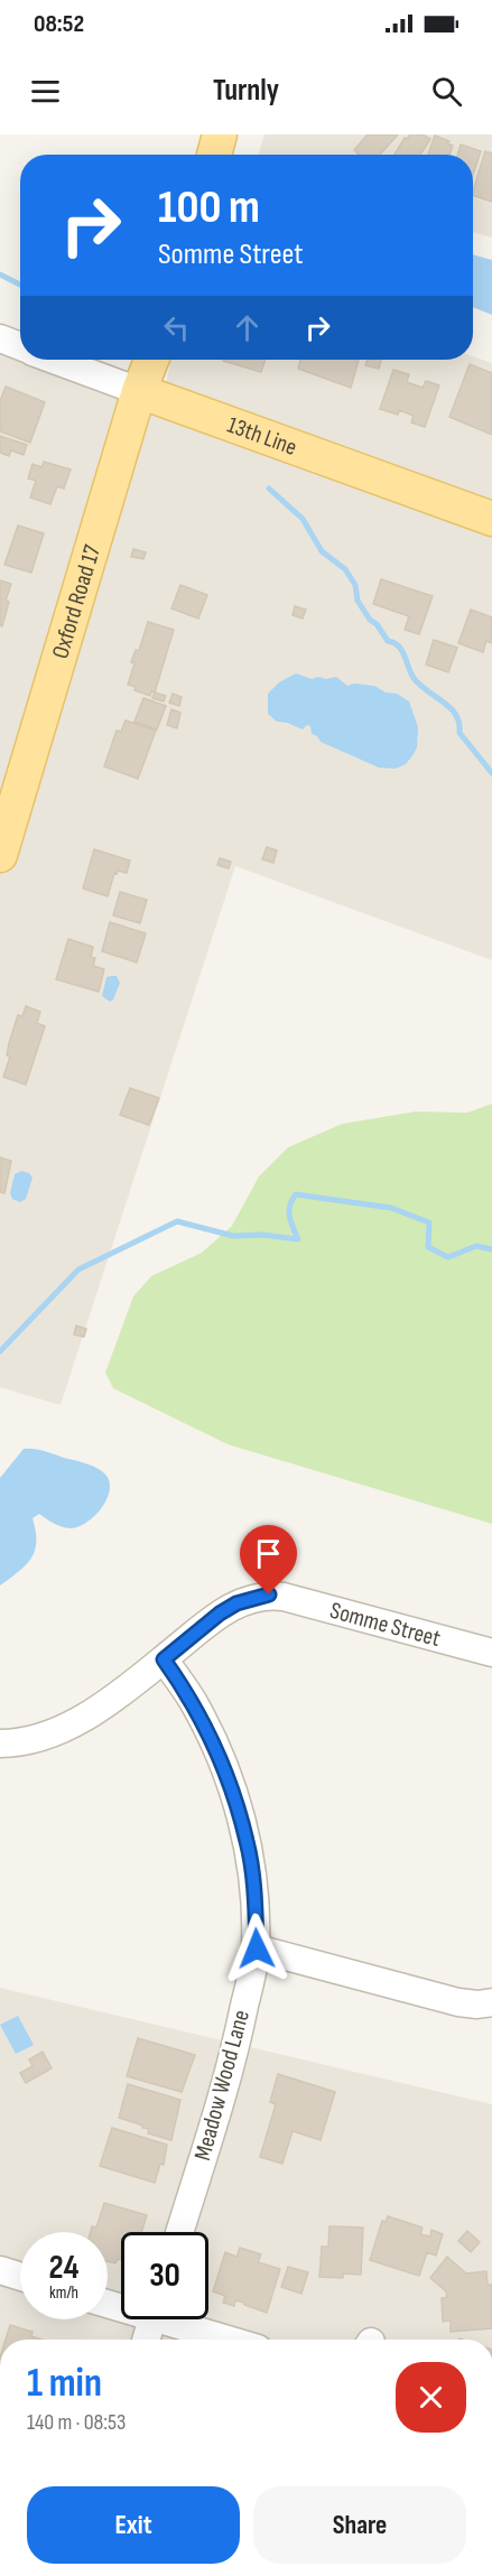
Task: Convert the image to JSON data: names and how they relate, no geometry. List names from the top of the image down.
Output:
{
  "streets": {
    "main road": ["13th Line", "Oxford Road 17"],
    "street": ["Somme Street", "Meadow Wood Lane"]
  },
  "crossings": [
    ["13th Line", "Oxford Road 17"],
    ["Somme Street", "Meadow Wood Lane"]
  ],
  "page": {
    "status": "08:52",
    "header": "Turnly",
    "turn": ["100 m", "Somme Street"],
    "speed": "24 km/h",
    "limit": "30",
    "heading": ["1 min", "140 m · 08:53"],
    "buttons": ["Exit", "Share"]
  }
}
